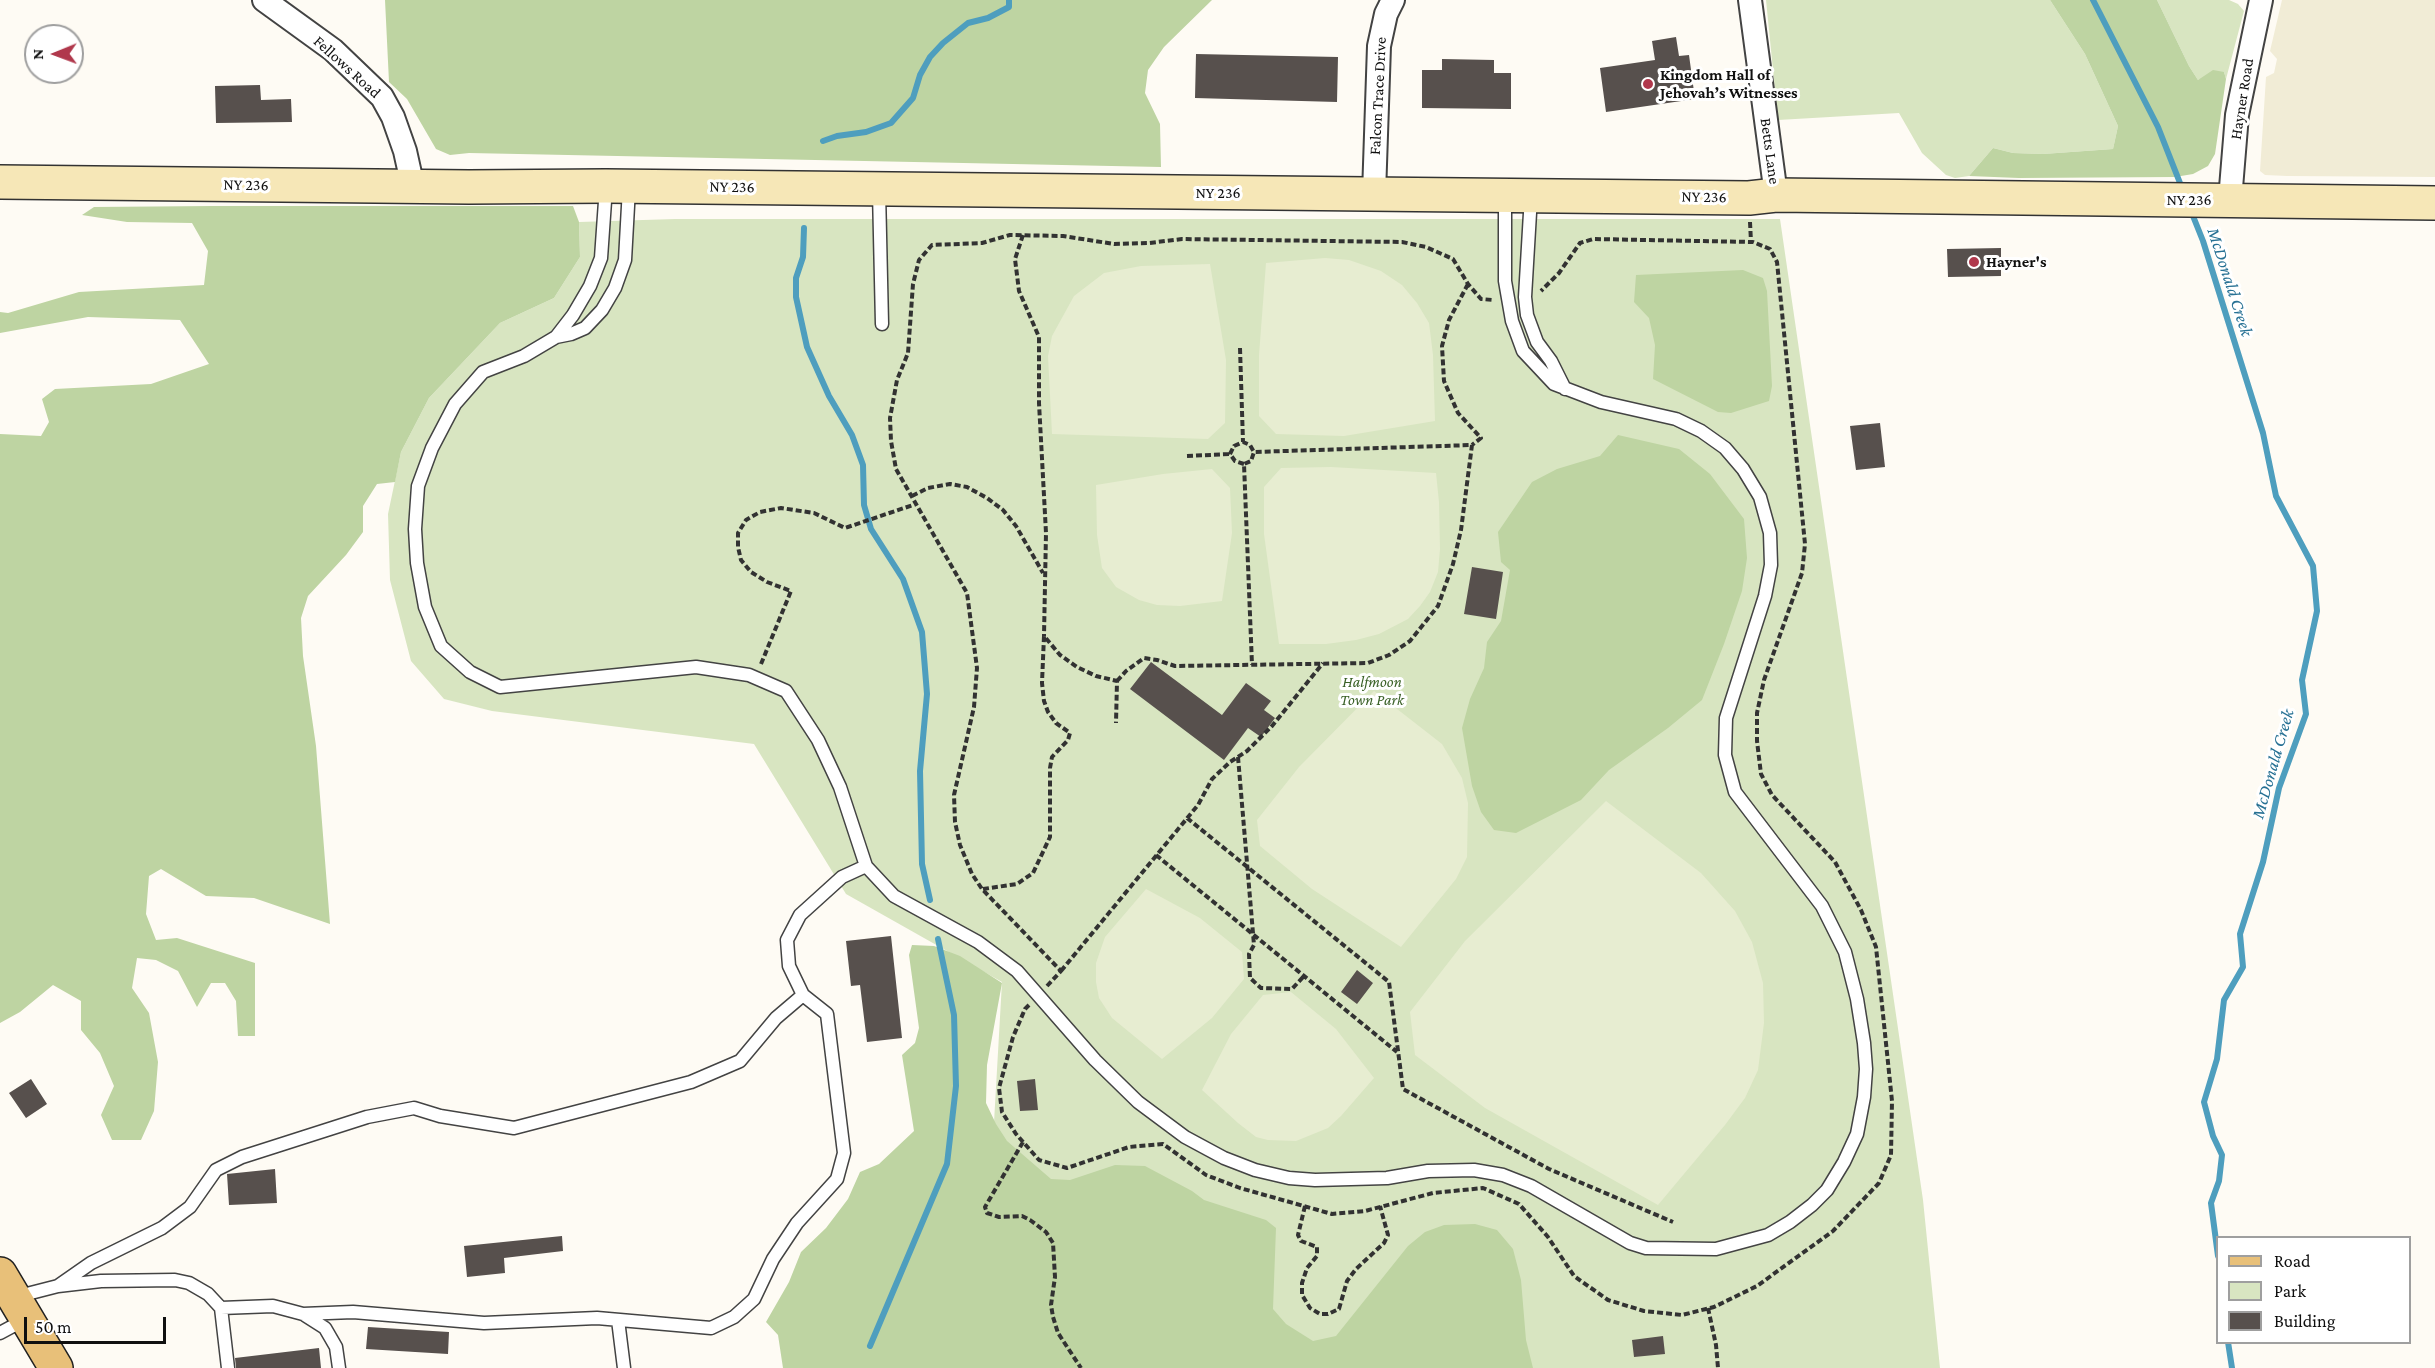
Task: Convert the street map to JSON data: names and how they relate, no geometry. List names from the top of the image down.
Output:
{
  "streets": {
    "main road": ["NY 236"],
    "street": [
      "Fellows Road",
      "Falcon Trace Drive",
      "Hayner Road",
      "Betts Lane"
    ]
  },
  "crossings": [
    ["Fellows Road", "NY 236"],
    ["Falcon Trace Drive", "NY 236"],
    ["Hayner Road", "NY 236"],
    ["Betts Lane", "NY 236"]
  ],
  "water": ["McDonald Creek"],
  "parks": ["Halfmoon Town Park"],
  "places": ["Kingdom Hall of Jehovah’s Witnesses", "Hayner's"],
  "legend": ["Road", "Park", "Building"],
  "scale_bar": "50 m",
  "north": "left"
}
